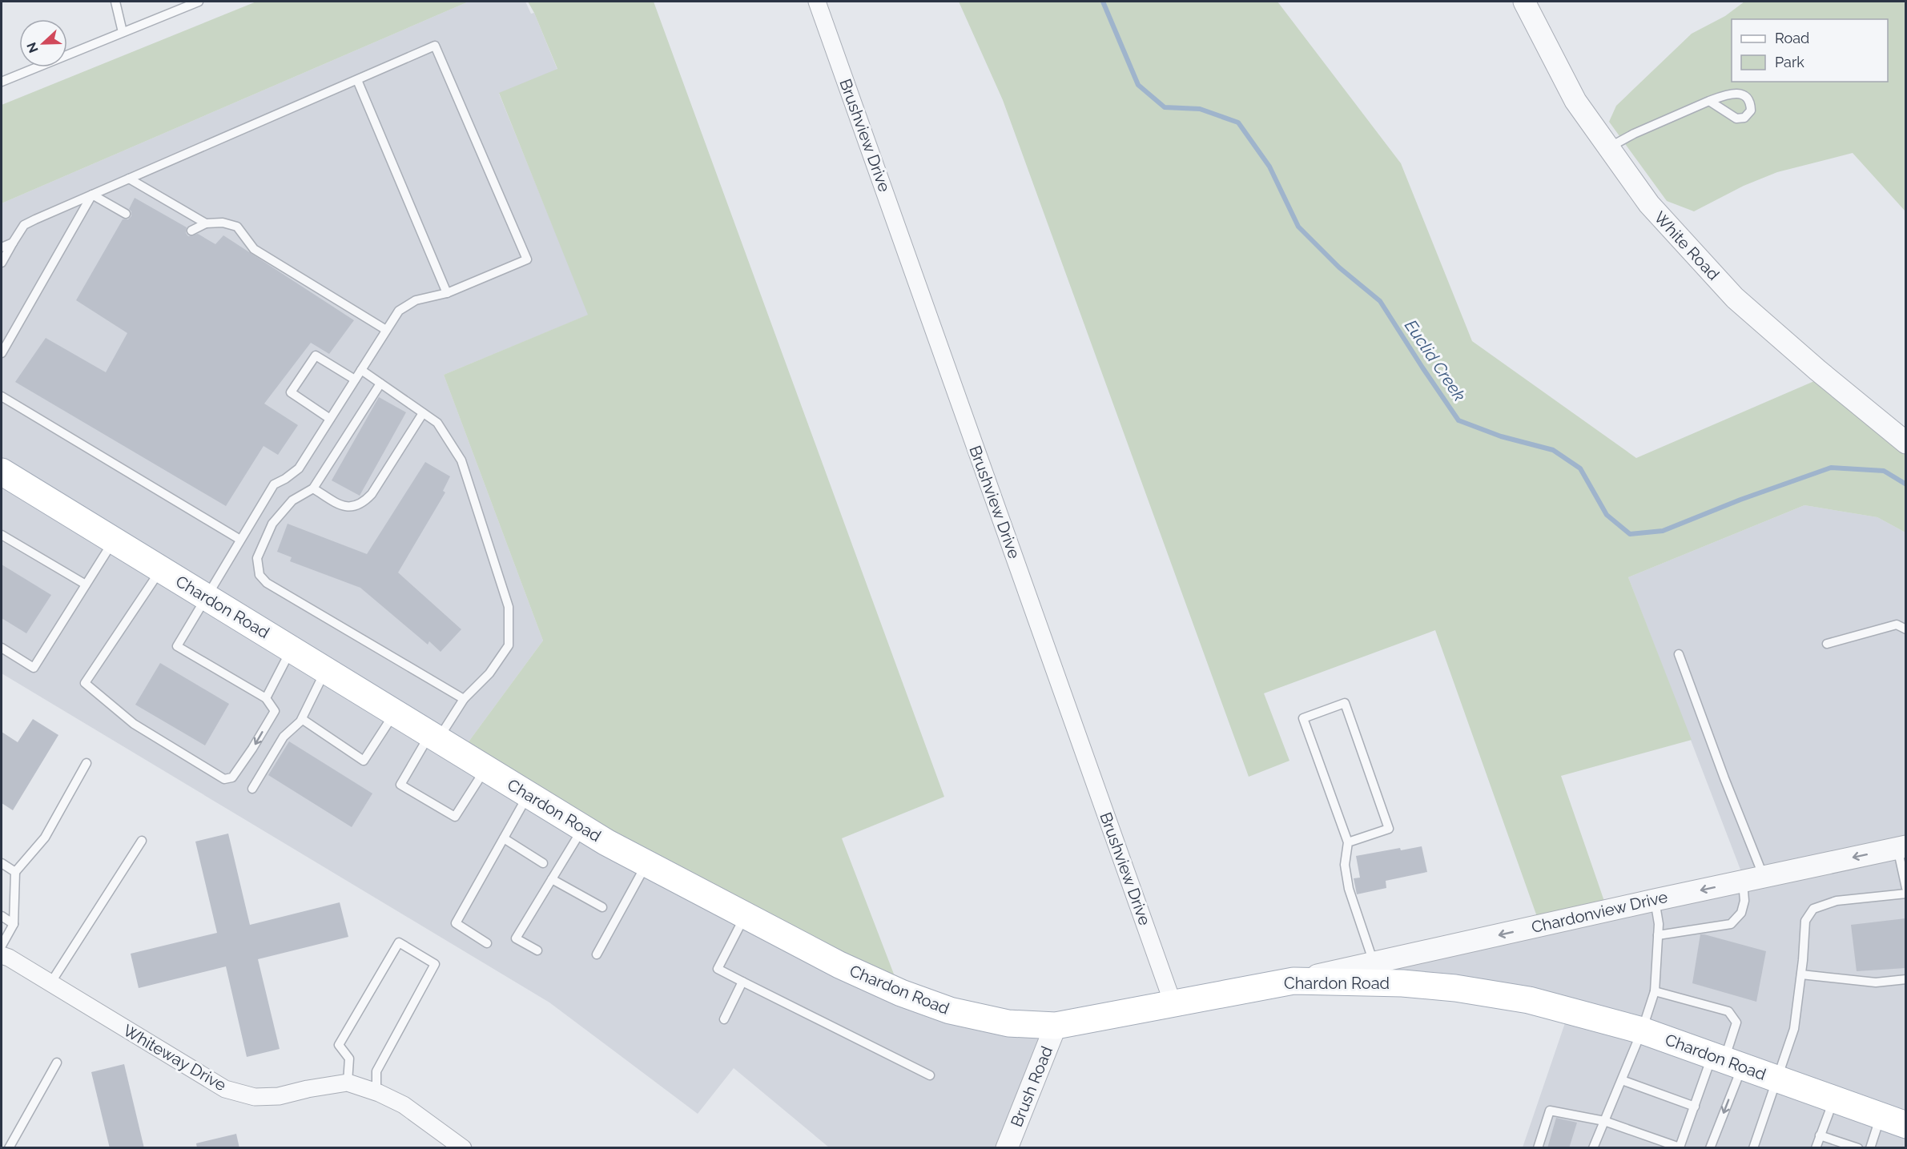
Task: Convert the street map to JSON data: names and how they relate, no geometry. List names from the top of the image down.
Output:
{
  "streets": {
    "main road": ["Chardon Road"],
    "street": [
      "Brushview Drive",
      "White Road",
      "Chardonview Drive",
      "Whiteway Drive",
      "Brush Road"
    ]
  },
  "crossings": [
    ["Brushview Drive", "Chardon Road"],
    ["Chardon Road", "Chardonview Drive"],
    ["Chardon Road", "Brush Road"]
  ],
  "one_way": ["Chardonview Drive"],
  "water": ["Euclid Creek"],
  "legend": ["Road", "Park"],
  "north": "left"
}
